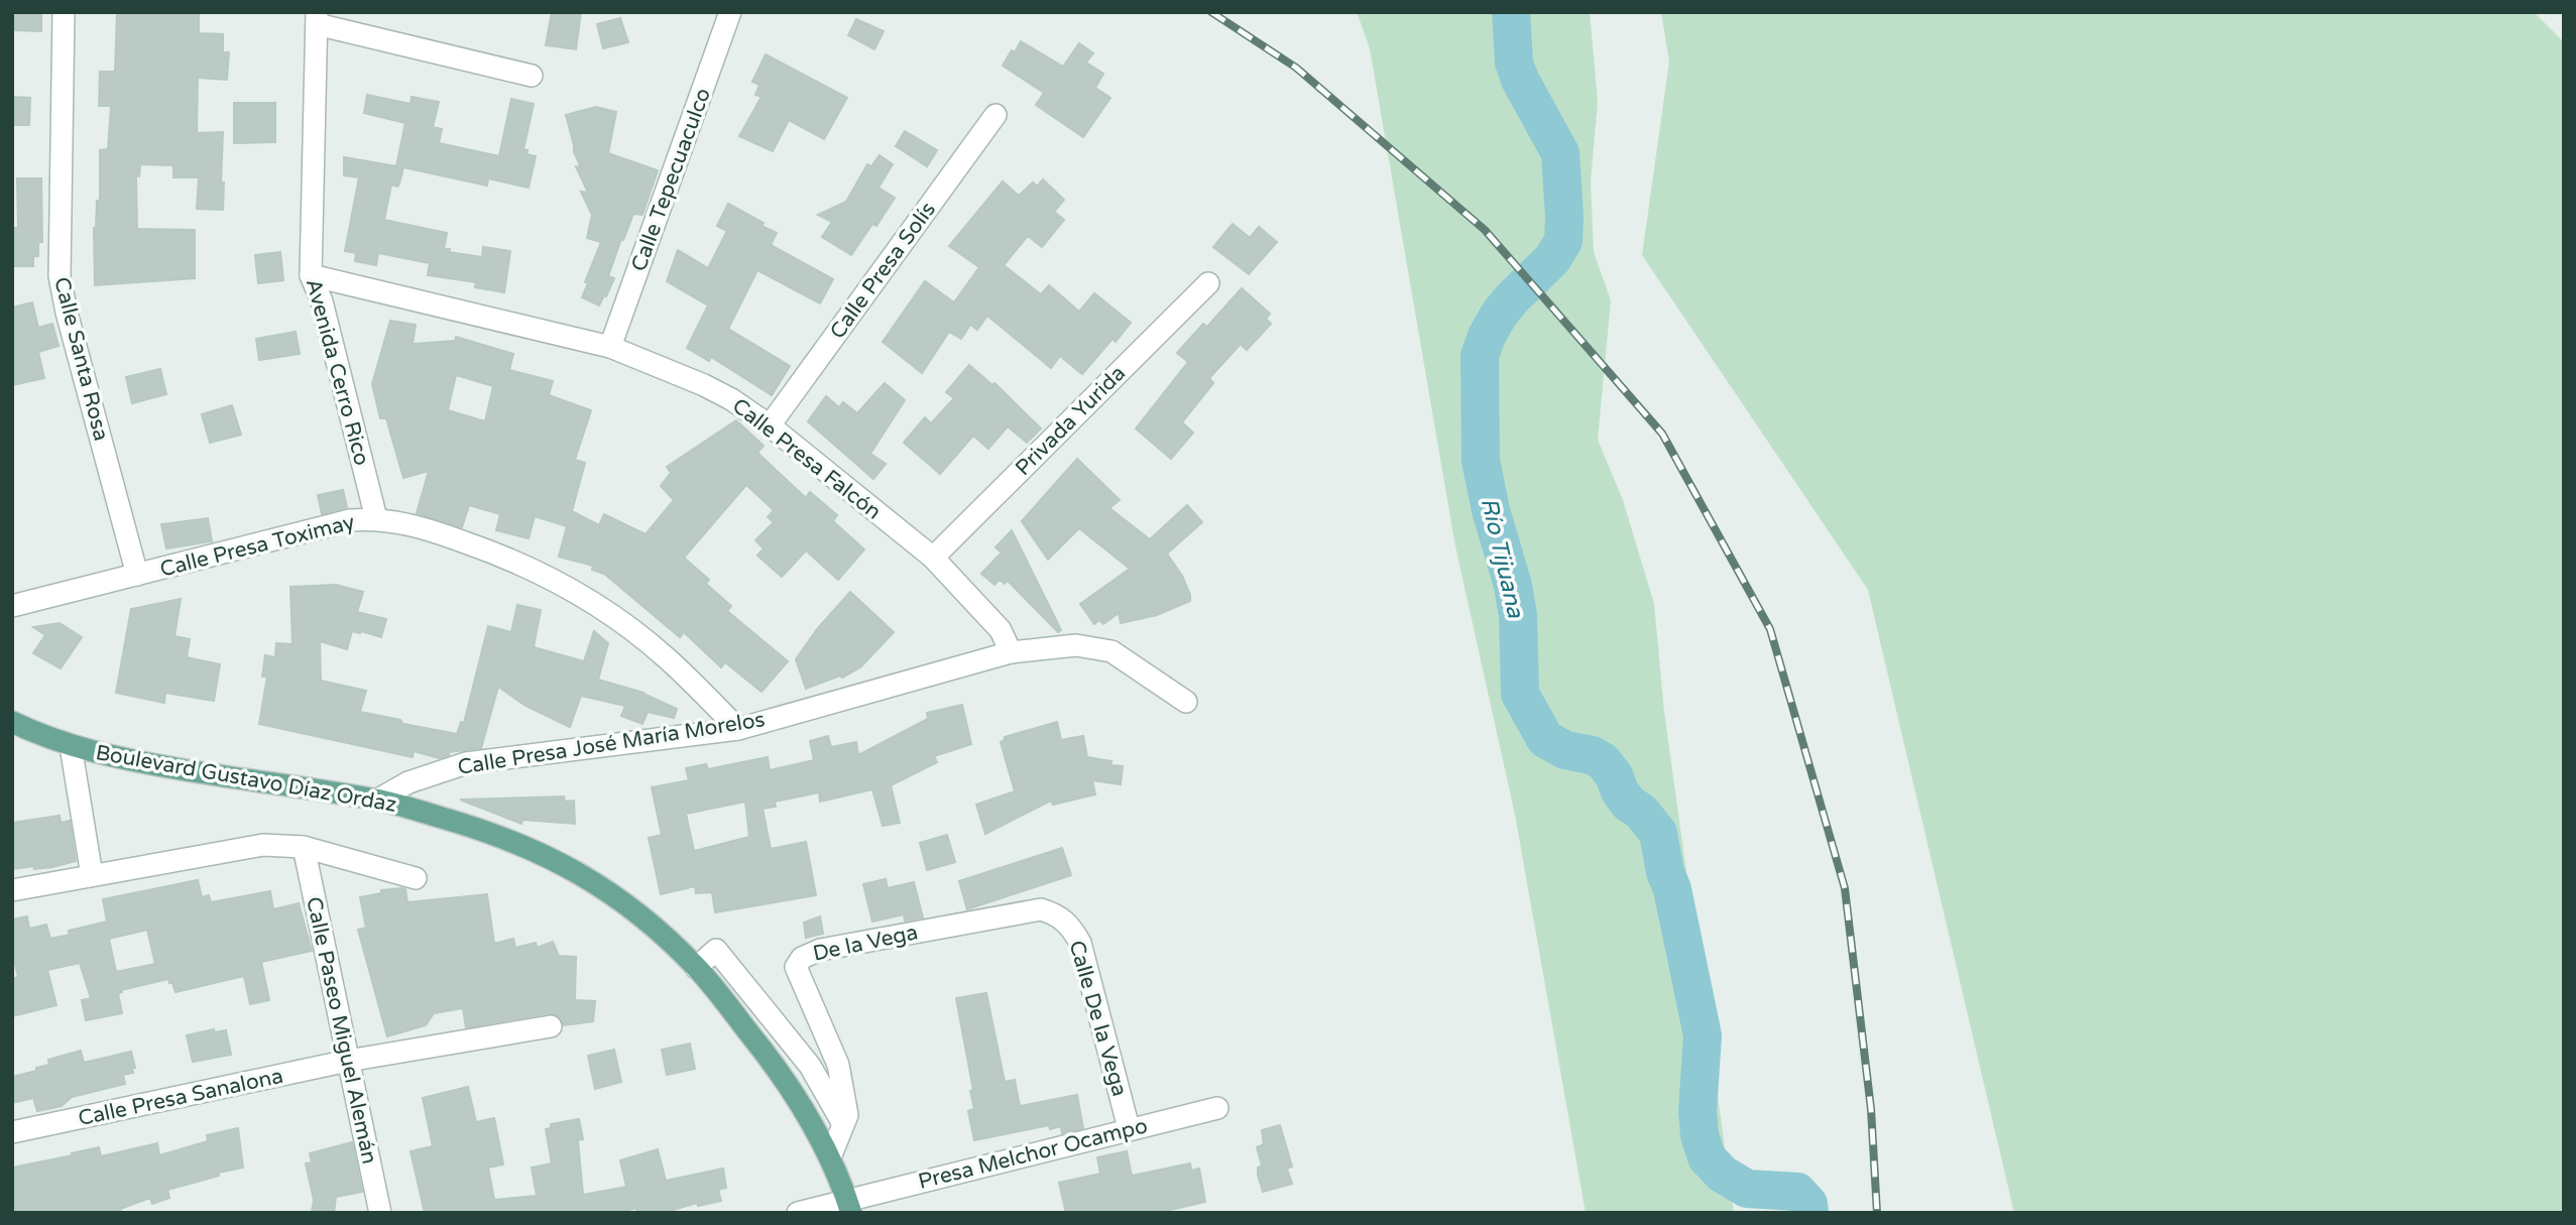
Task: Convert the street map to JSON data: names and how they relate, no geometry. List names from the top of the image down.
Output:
{
  "streets": {
    "main road": ["Boulevard Gustavo Díaz Ordaz"],
    "street": [
      "Calle Tepecuaculco",
      "Calle Presa Solís",
      "Calle Santa Rosa",
      "Avenida Cerro Rico",
      "Privada Yurida",
      "Calle Presa Falcón",
      "Calle Presa Toximay",
      "Calle Presa José María Morelos",
      "De la Vega",
      "Calle De la Vega",
      "Calle Paseo Miguel Alemán",
      "Calle Presa Sanalona",
      "Presa Melchor Ocampo"
    ]
  },
  "crossings": [
    ["Calle Tepecuaculco", "Calle Presa Falcón"],
    ["Calle Presa Solís", "Calle Presa Falcón"],
    ["Calle Santa Rosa", "Calle Presa Toximay"],
    ["Avenida Cerro Rico", "Calle Presa Falcón"],
    ["Avenida Cerro Rico", "Calle Presa Toximay"],
    ["Privada Yurida", "Calle Presa Falcón"],
    ["Calle Presa Falcón", "Calle Presa José María Morelos"],
    ["Calle Presa Toximay", "Calle Presa José María Morelos"],
    ["Calle Presa José María Morelos", "Boulevard Gustavo Díaz Ordaz"],
    ["Boulevard Gustavo Díaz Ordaz", "De la Vega"],
    ["Boulevard Gustavo Díaz Ordaz", "Presa Melchor Ocampo"],
    ["De la Vega", "Calle De la Vega"],
    ["Calle De la Vega", "Presa Melchor Ocampo"],
    ["Calle Paseo Miguel Alemán", "Calle Presa Sanalona"]
  ],
  "water": ["Río Tijuana"]
}
